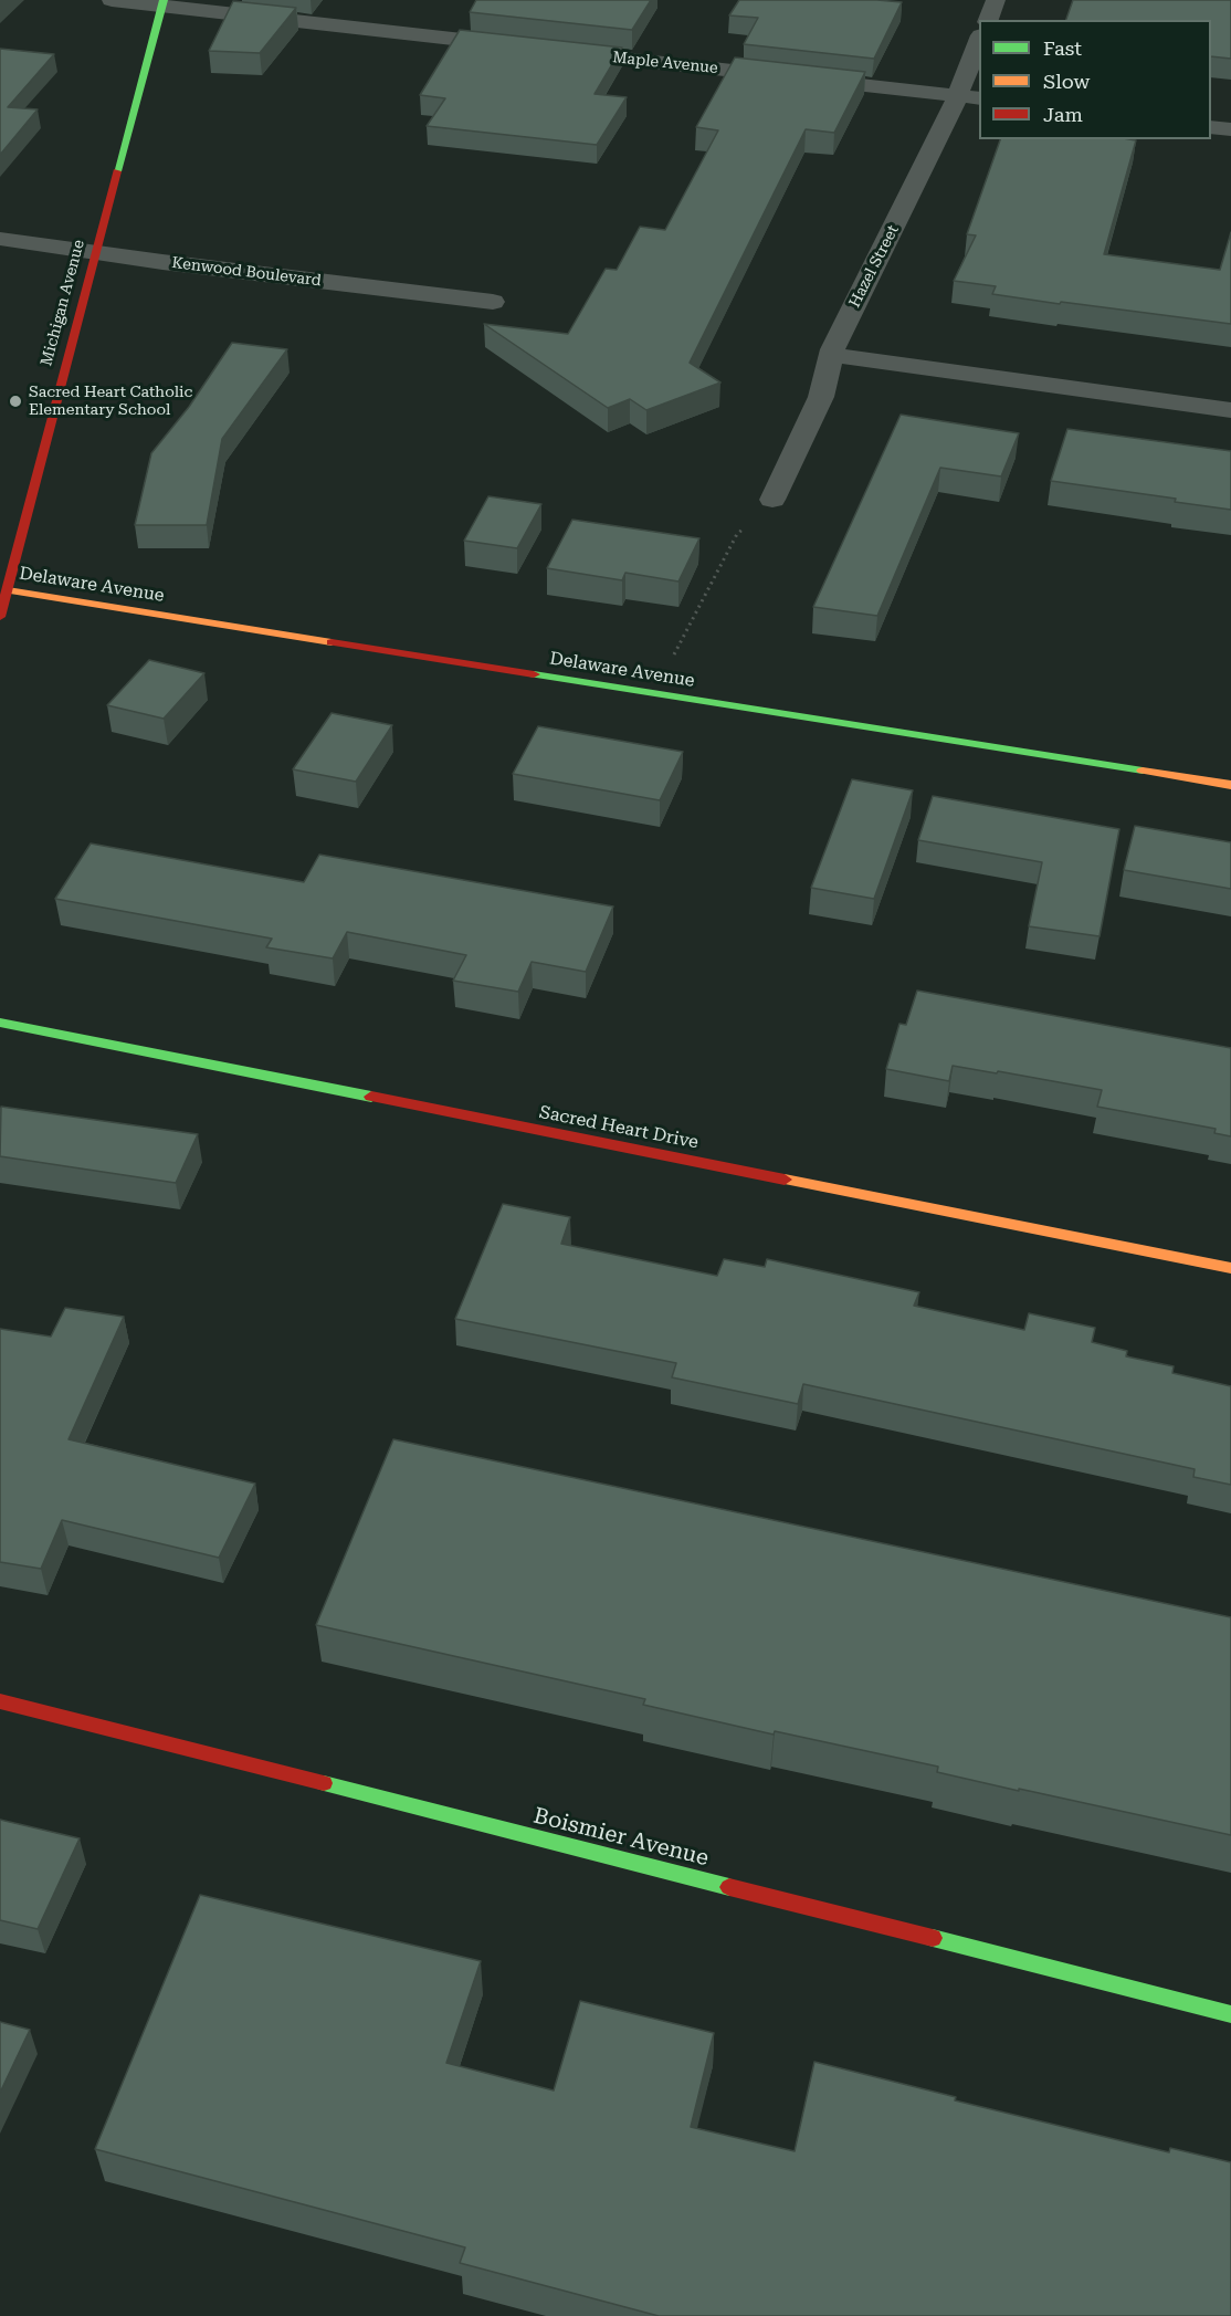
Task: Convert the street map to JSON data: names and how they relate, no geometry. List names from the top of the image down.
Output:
{
  "streets": {
    "street": [
      "Maple Avenue",
      "Hazel Street",
      "Kenwood Boulevard",
      "Michigan Avenue",
      "Delaware Avenue",
      "Sacred Heart Drive",
      "Boismier Avenue"
    ]
  },
  "crossings": [
    ["Maple Avenue", "Hazel Street"],
    ["Kenwood Boulevard", "Michigan Avenue"],
    ["Michigan Avenue", "Delaware Avenue"]
  ],
  "places": ["Sacred Heart Catholic Elementary School"],
  "legend": ["Fast", "Slow", "Jam"]
}
